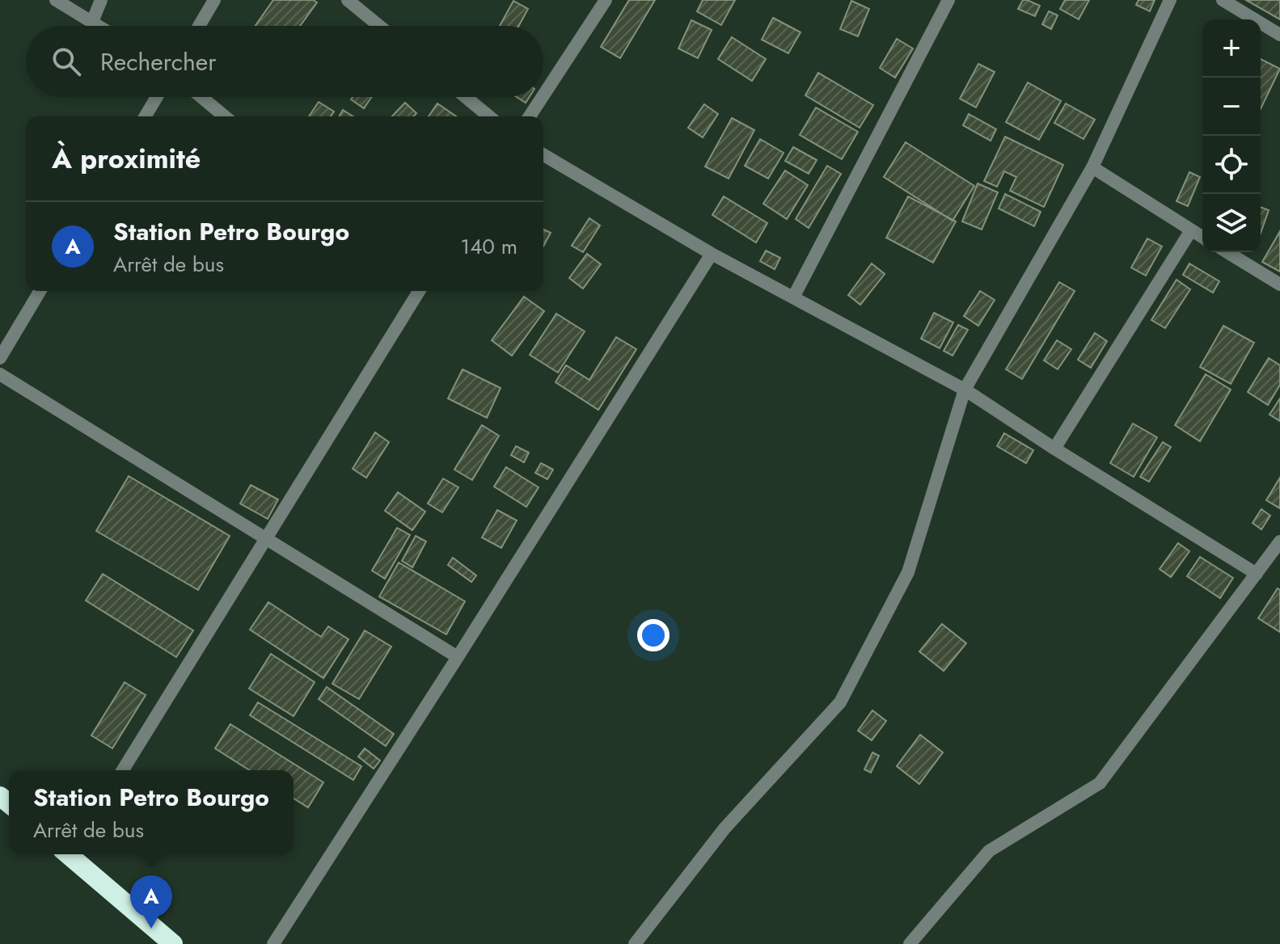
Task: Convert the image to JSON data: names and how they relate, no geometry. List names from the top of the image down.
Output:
{
  "page": {
    "map_buttons": ["+", "−"],
    "search": "Rechercher",
    "heading": "À proximité",
    "list": [
      {
        "mark": "A",
        "name": "Station Petro Bourgo",
        "note": "Arrêt de bus",
        "value": "140 m"
      }
    ],
    "popup": ["Station Petro Bourgo", "Arrêt de bus"],
    "pins": "A"
  }
}
